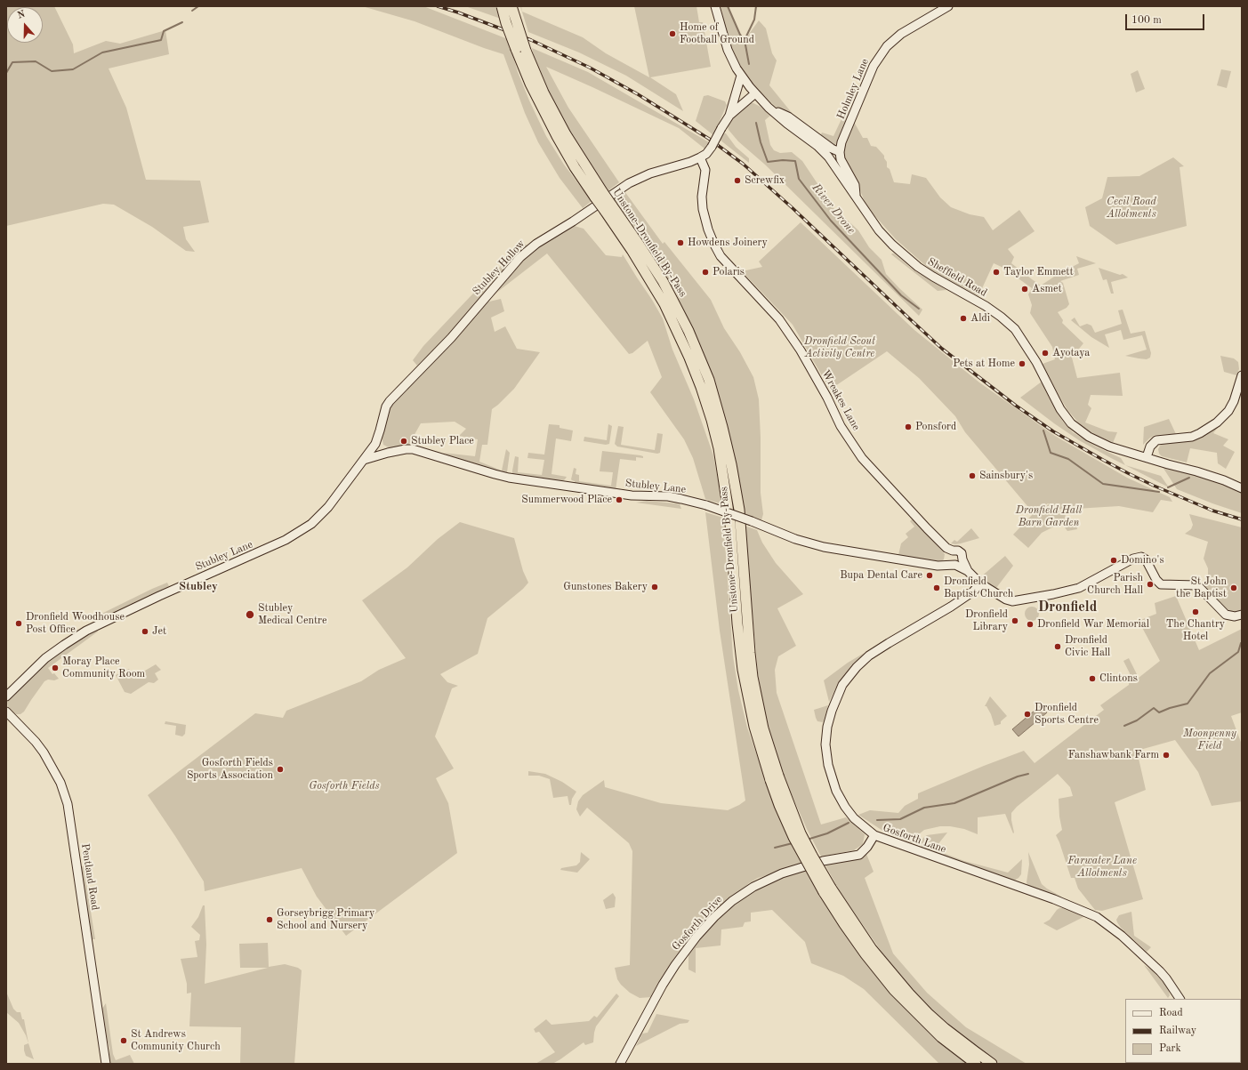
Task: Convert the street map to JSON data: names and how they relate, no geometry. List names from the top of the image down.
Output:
{
  "streets": {
    "highway": ["Unstone-Dronfield By-Pass"],
    "street": [
      "Holmley Lane",
      "Stubley Hollow",
      "Sheffield Road",
      "Wreakes Lane",
      "Stubley Lane",
      "Gosforth Lane",
      "Pentland Road",
      "Gosforth Drive"
    ]
  },
  "crossings": [
    ["Stubley Hollow", "Sheffield Road"],
    ["Stubley Hollow", "Wreakes Lane"],
    ["Stubley Hollow", "Stubley Lane"],
    ["Wreakes Lane", "Stubley Lane"],
    ["Wreakes Lane", "Gosforth Lane"],
    ["Gosforth Lane", "Gosforth Drive"]
  ],
  "districts": ["Stubley", "Dronfield"],
  "water": ["River Drone"],
  "parks": [
    "Cecil Road Allotments",
    "Dronfield Scout Activity Centre",
    "Dronfield Hall Barn Garden",
    "Moonpenny Field",
    "Gosforth Fields",
    "Farwater Lane Allotments"
  ],
  "places": [
    "Home of Football Ground",
    "Screwfix",
    "Howdens Joinery",
    "Polaris",
    "Taylor Emmett",
    "Asmet",
    "Aldi",
    "Ayotaya",
    "Pets at Home",
    "Ponsford",
    "Stubley Place",
    "Sainsbury's",
    "Summerwood Place",
    "Domino's",
    "Bupa Dental Care",
    "Parish Church Hall",
    "Gunstones Bakery",
    "Dronfield Baptist Church",
    "St John the Baptist",
    "The Chantry Hotel",
    "Stubley Medical Centre",
    "Dronfield Library",
    "Dronfield Woodhouse Post Office",
    "Dronfield War Memorial",
    "Jet",
    "Dronfield Civic Hall",
    "Moray Place Community Room",
    "Clintons",
    "Dronfield Sports Centre",
    "Fanshawbank Farm",
    "Gosforth Fields Sports Association",
    "Gorseybrigg Primary School and Nursery",
    "St Andrews Community Church"
  ],
  "legend": ["Road", "Railway", "Park"],
  "scale_bar": "100 m",
  "north": "top"
}
